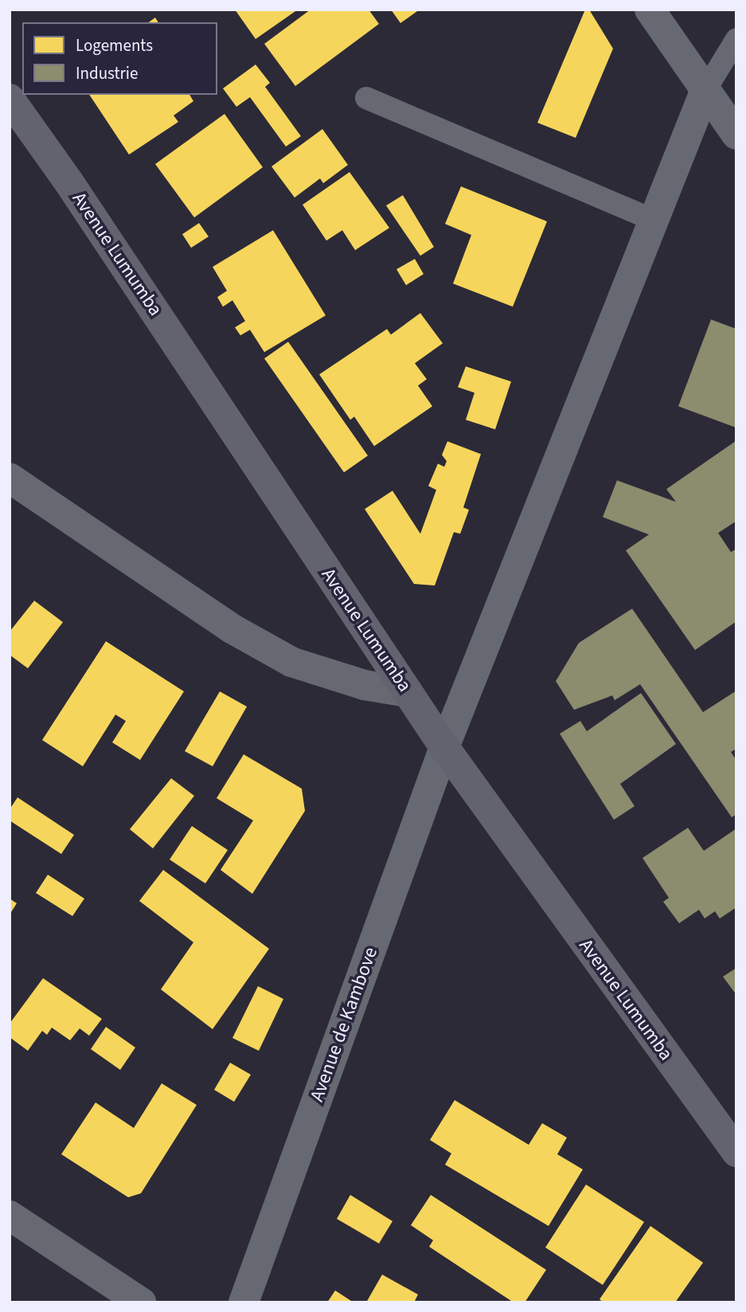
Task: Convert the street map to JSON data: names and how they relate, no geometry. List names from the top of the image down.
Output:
{
  "streets": {
    "highway": ["Avenue Lumumba"],
    "street": ["Avenue de Kambove"]
  },
  "crossings": [
    ["Avenue Lumumba", "Avenue de Kambove"]
  ],
  "legend": ["Logements", "Industrie"]
}
